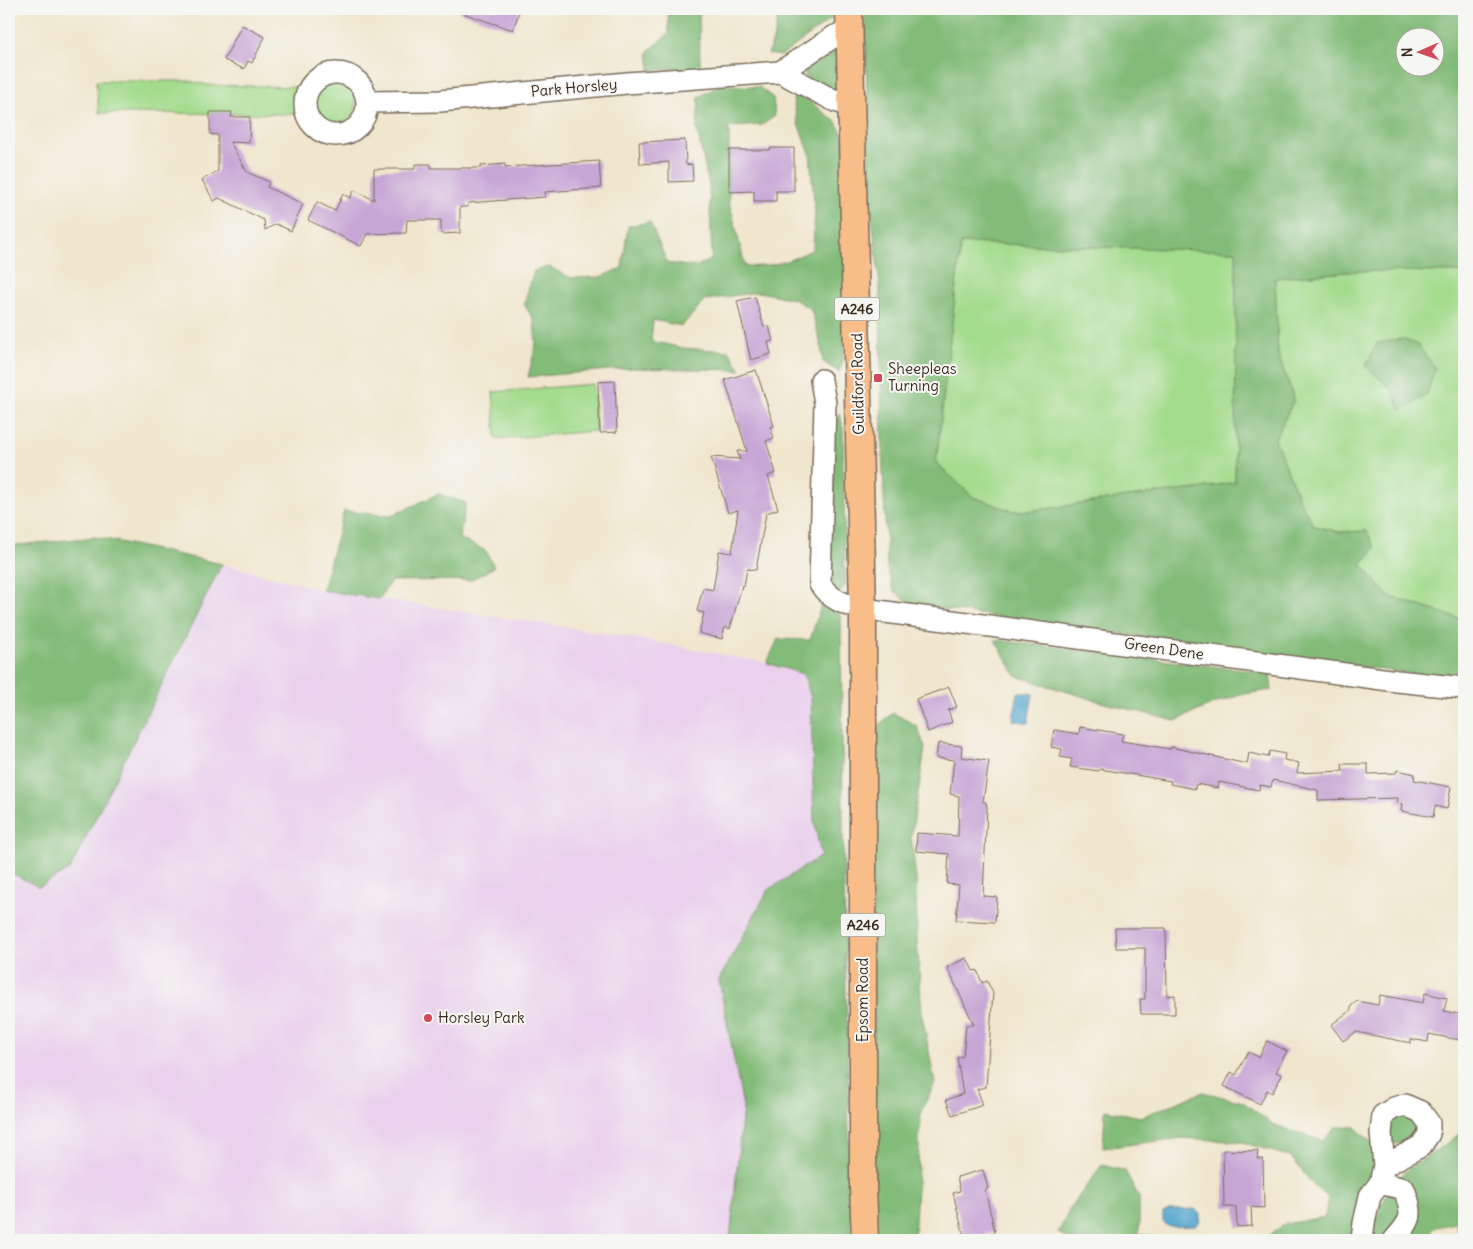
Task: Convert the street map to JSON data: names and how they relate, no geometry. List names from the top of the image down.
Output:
{
  "streets": {
    "main road": ["A246", "Guildford Road", "Epsom Road"],
    "street": ["Park Horsley", "Green Dene"]
  },
  "crossings": [
    ["Park Horsley", "Guildford Road"],
    ["Guildford Road", "Green Dene"],
    ["Guildford Road", "Epsom Road"],
    ["Green Dene", "Epsom Road"]
  ],
  "places": {
    "transit": ["Sheepleas Turning"],
    "other": ["Horsley Park"]
  },
  "north": "left"
}
